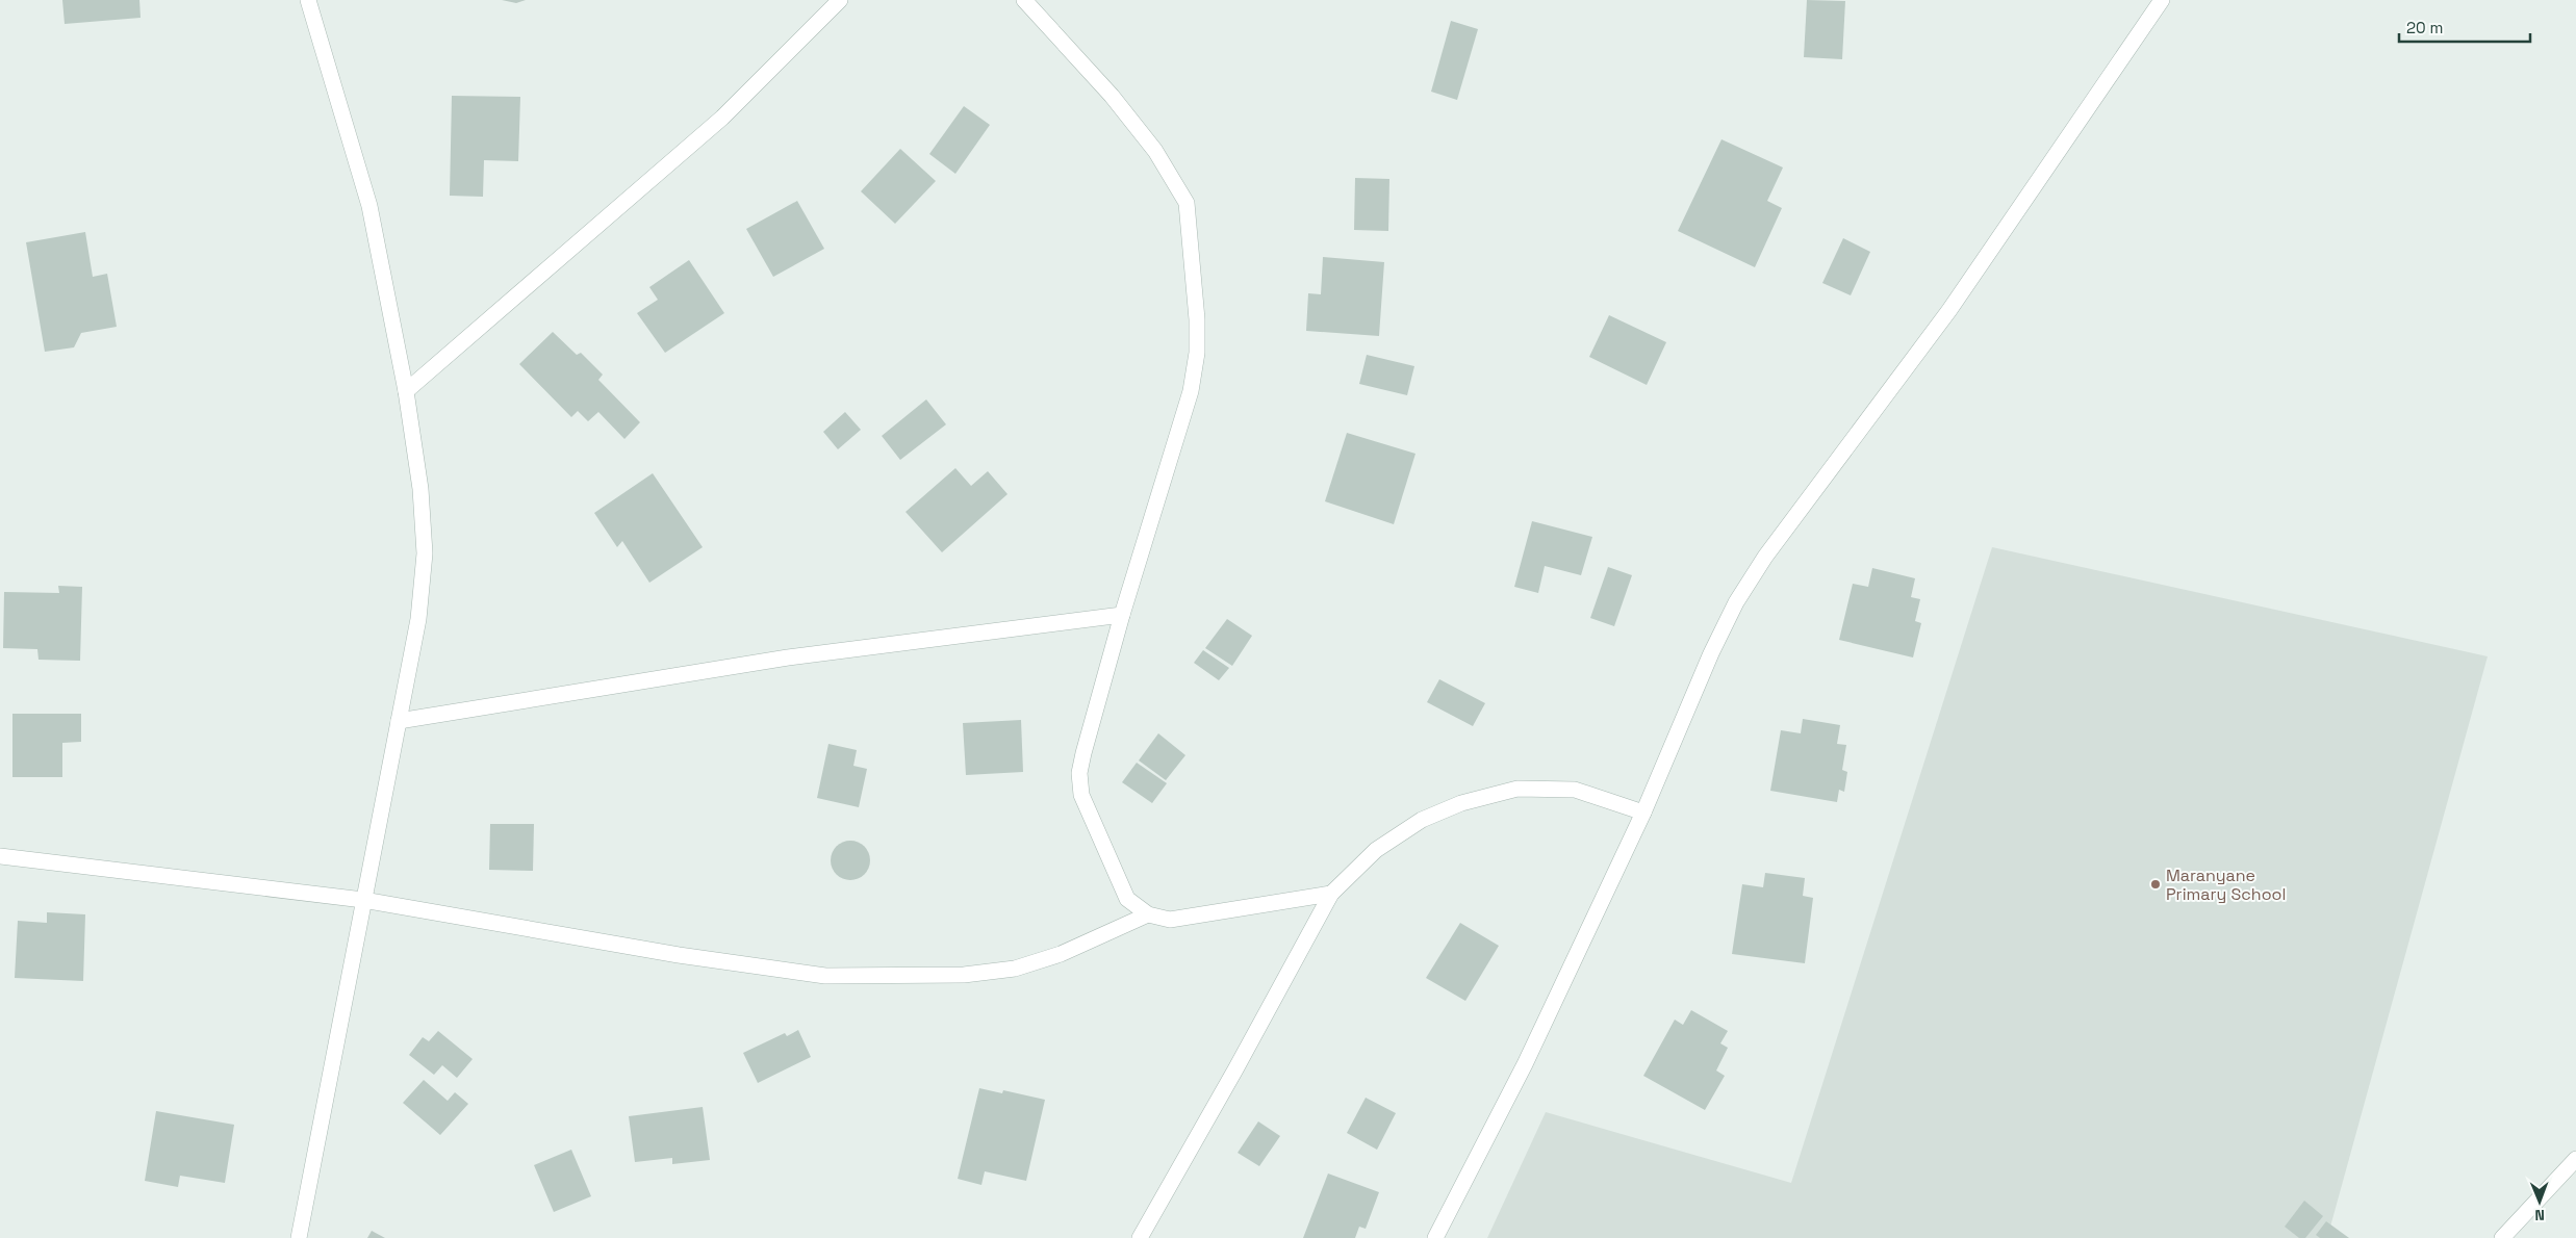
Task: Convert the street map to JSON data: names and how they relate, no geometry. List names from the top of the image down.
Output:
{
  "places": ["Maranyane Primary School"],
  "scale_bar": "20 m",
  "north": "bottom"
}
